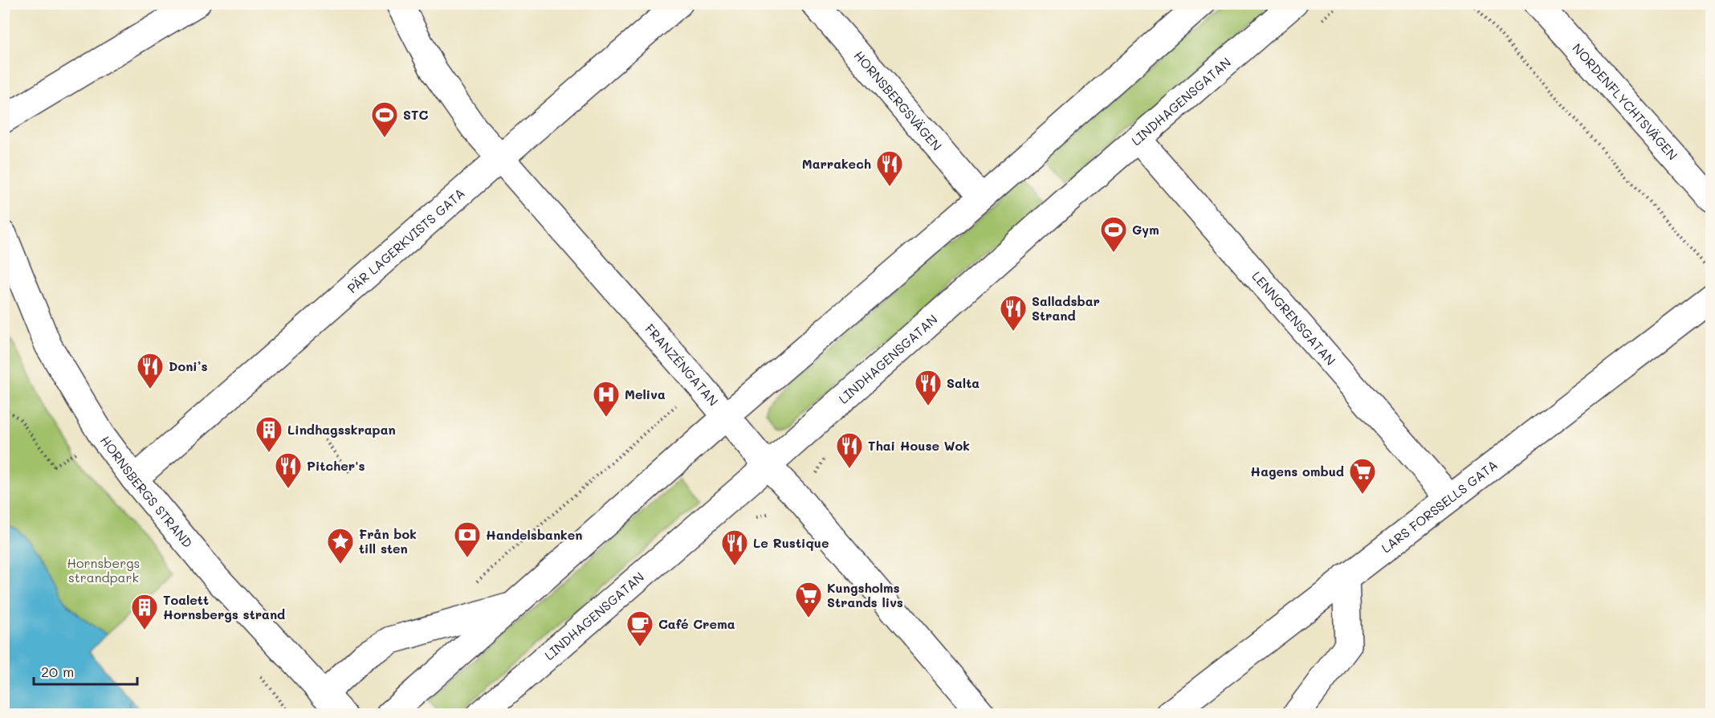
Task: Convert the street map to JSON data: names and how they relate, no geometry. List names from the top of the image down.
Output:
{
  "streets": {
    "street": [
      "HORNSBERGSVÄGEN",
      "NORDENFLYCHTSVÄGEN",
      "LINDHAGENSGATAN",
      "PÄR LAGERKVISTS GATA",
      "LENNGRENSGATAN",
      "FRANZÉNGATAN",
      "HORNSBERGS STRAND",
      "LARS FORSSELLS GATA"
    ]
  },
  "crossings": [
    ["LINDHAGENSGATAN", "LENNGRENSGATAN"],
    ["LINDHAGENSGATAN", "FRANZÉNGATAN"],
    ["PÄR LAGERKVISTS GATA", "FRANZÉNGATAN"],
    ["PÄR LAGERKVISTS GATA", "HORNSBERGS STRAND"],
    ["LENNGRENSGATAN", "LARS FORSSELLS GATA"]
  ],
  "parks": ["Hornsbergs strandpark"],
  "places": {
    "sports": ["STC", "Gym"],
    "restaurant": [
      "Marrakech",
      "Salladsbar Strand",
      "Doni’s",
      "Salta",
      "Thai House Wok",
      "Pitcher's",
      "Le Rustique"
    ],
    "hospital": ["Meliva"],
    "building": ["Lindhagsskrapan", "Toalett Hornsbergs strand"],
    "supermarket": ["Hagens ombud", "Kungsholms Strands livs"],
    "bank": ["Handelsbanken"],
    "place": ["Från bok till sten"],
    "cafe": ["Café Crema"]
  },
  "scale_bar": "20 m"
}
